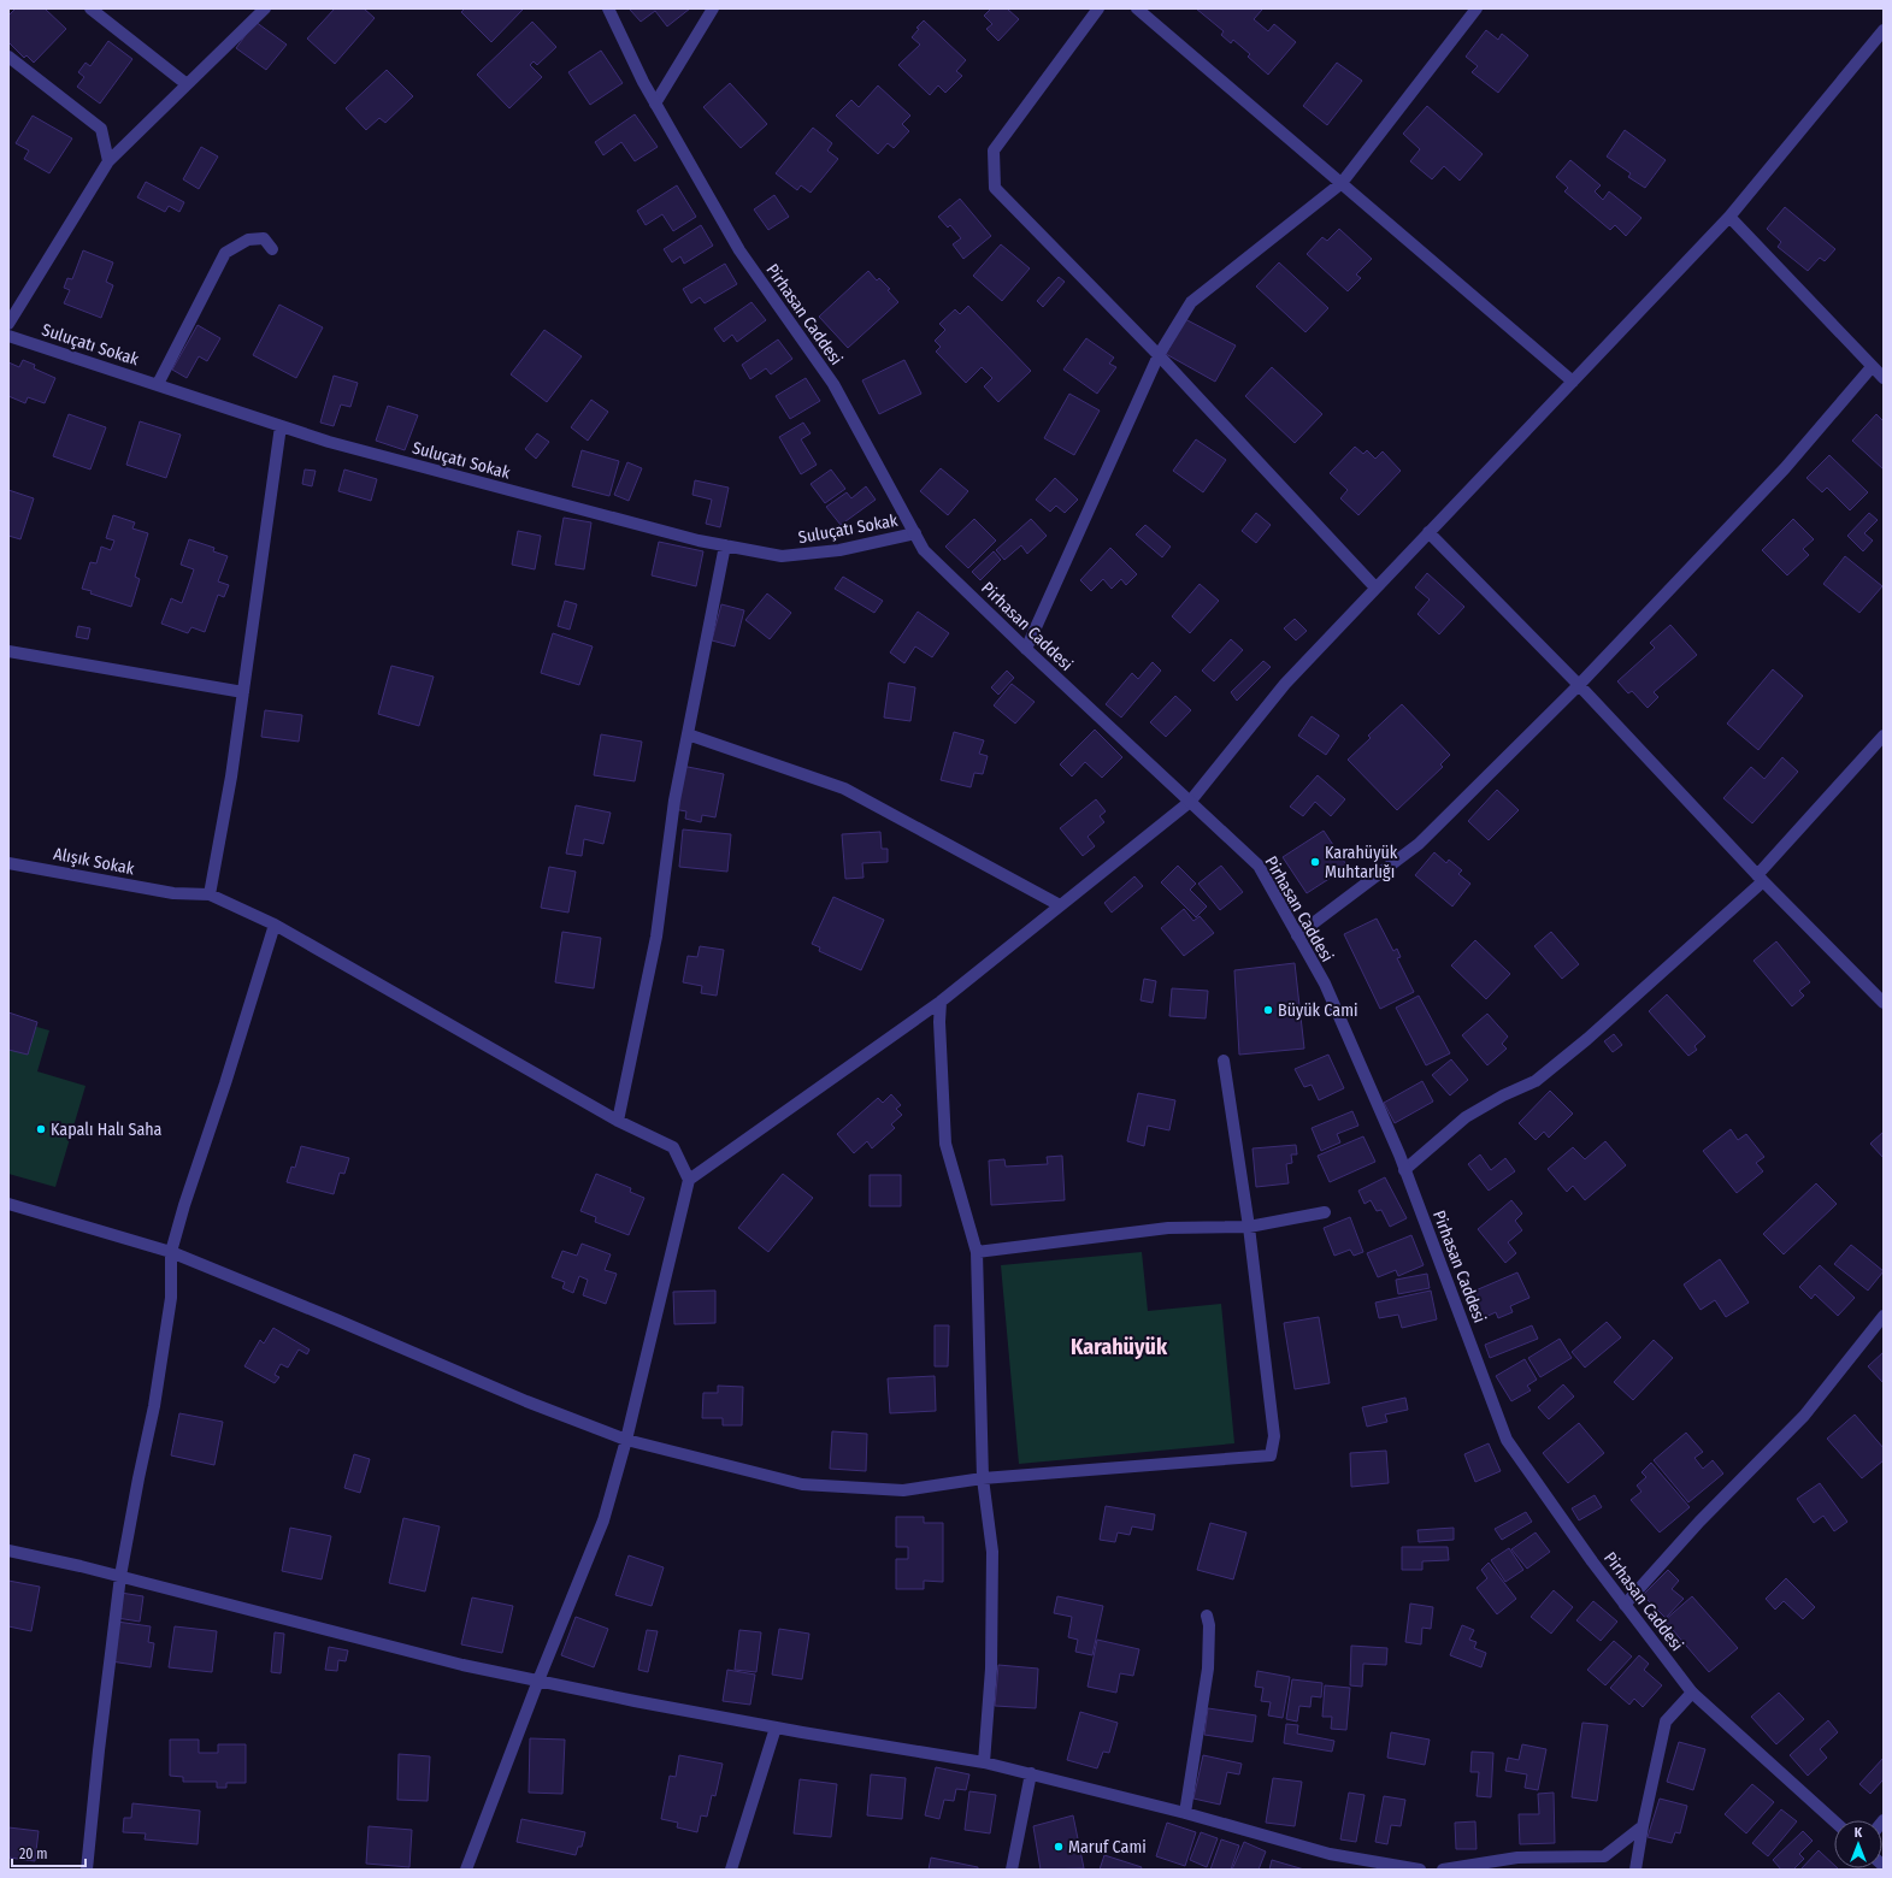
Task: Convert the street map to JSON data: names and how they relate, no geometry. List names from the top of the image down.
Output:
{
  "streets": {
    "street": ["Pirhasan Caddesi", "Suluçatı Sokak", "Alışık Sokak"]
  },
  "crossings": [
    ["Pirhasan Caddesi", "Suluçatı Sokak"]
  ],
  "districts": ["Karahüyük"],
  "places": [
    "Karahüyük Muhtarlığı",
    "Büyük Cami",
    "Kapalı Halı Saha",
    "Maruf Cami"
  ],
  "scale_bar": "20 m",
  "north": "top"
}
